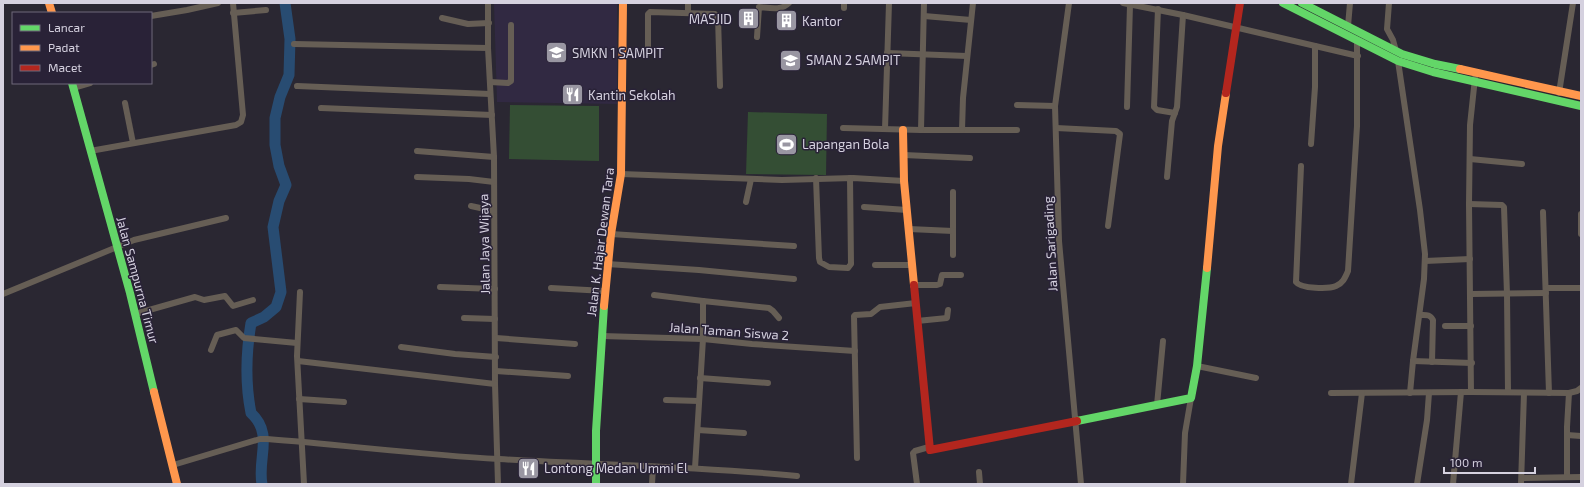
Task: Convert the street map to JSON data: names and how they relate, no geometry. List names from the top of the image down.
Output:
{
  "streets": {
    "street": [
      "Jalan K. Hajar Dewan Tara",
      "Jalan Jaya Wijaya",
      "Jalan Sarigading",
      "Jalan Sampurna Timur",
      "Jalan Taman Siswa 2"
    ]
  },
  "crossings": [
    ["Jalan K. Hajar Dewan Tara", "Jalan Taman Siswa 2"]
  ],
  "places": {
    "building": ["MASJID", "Kantor"],
    "school or university": ["SMKN 1 SAMPIT", "SMAN 2 SAMPIT"],
    "restaurant": ["Kantin Sekolah", "Lontong Medan Ummi El"],
    "sports": ["Lapangan Bola"]
  },
  "legend": ["Lancar", "Padat", "Macet"],
  "scale_bar": "100 m"
}
